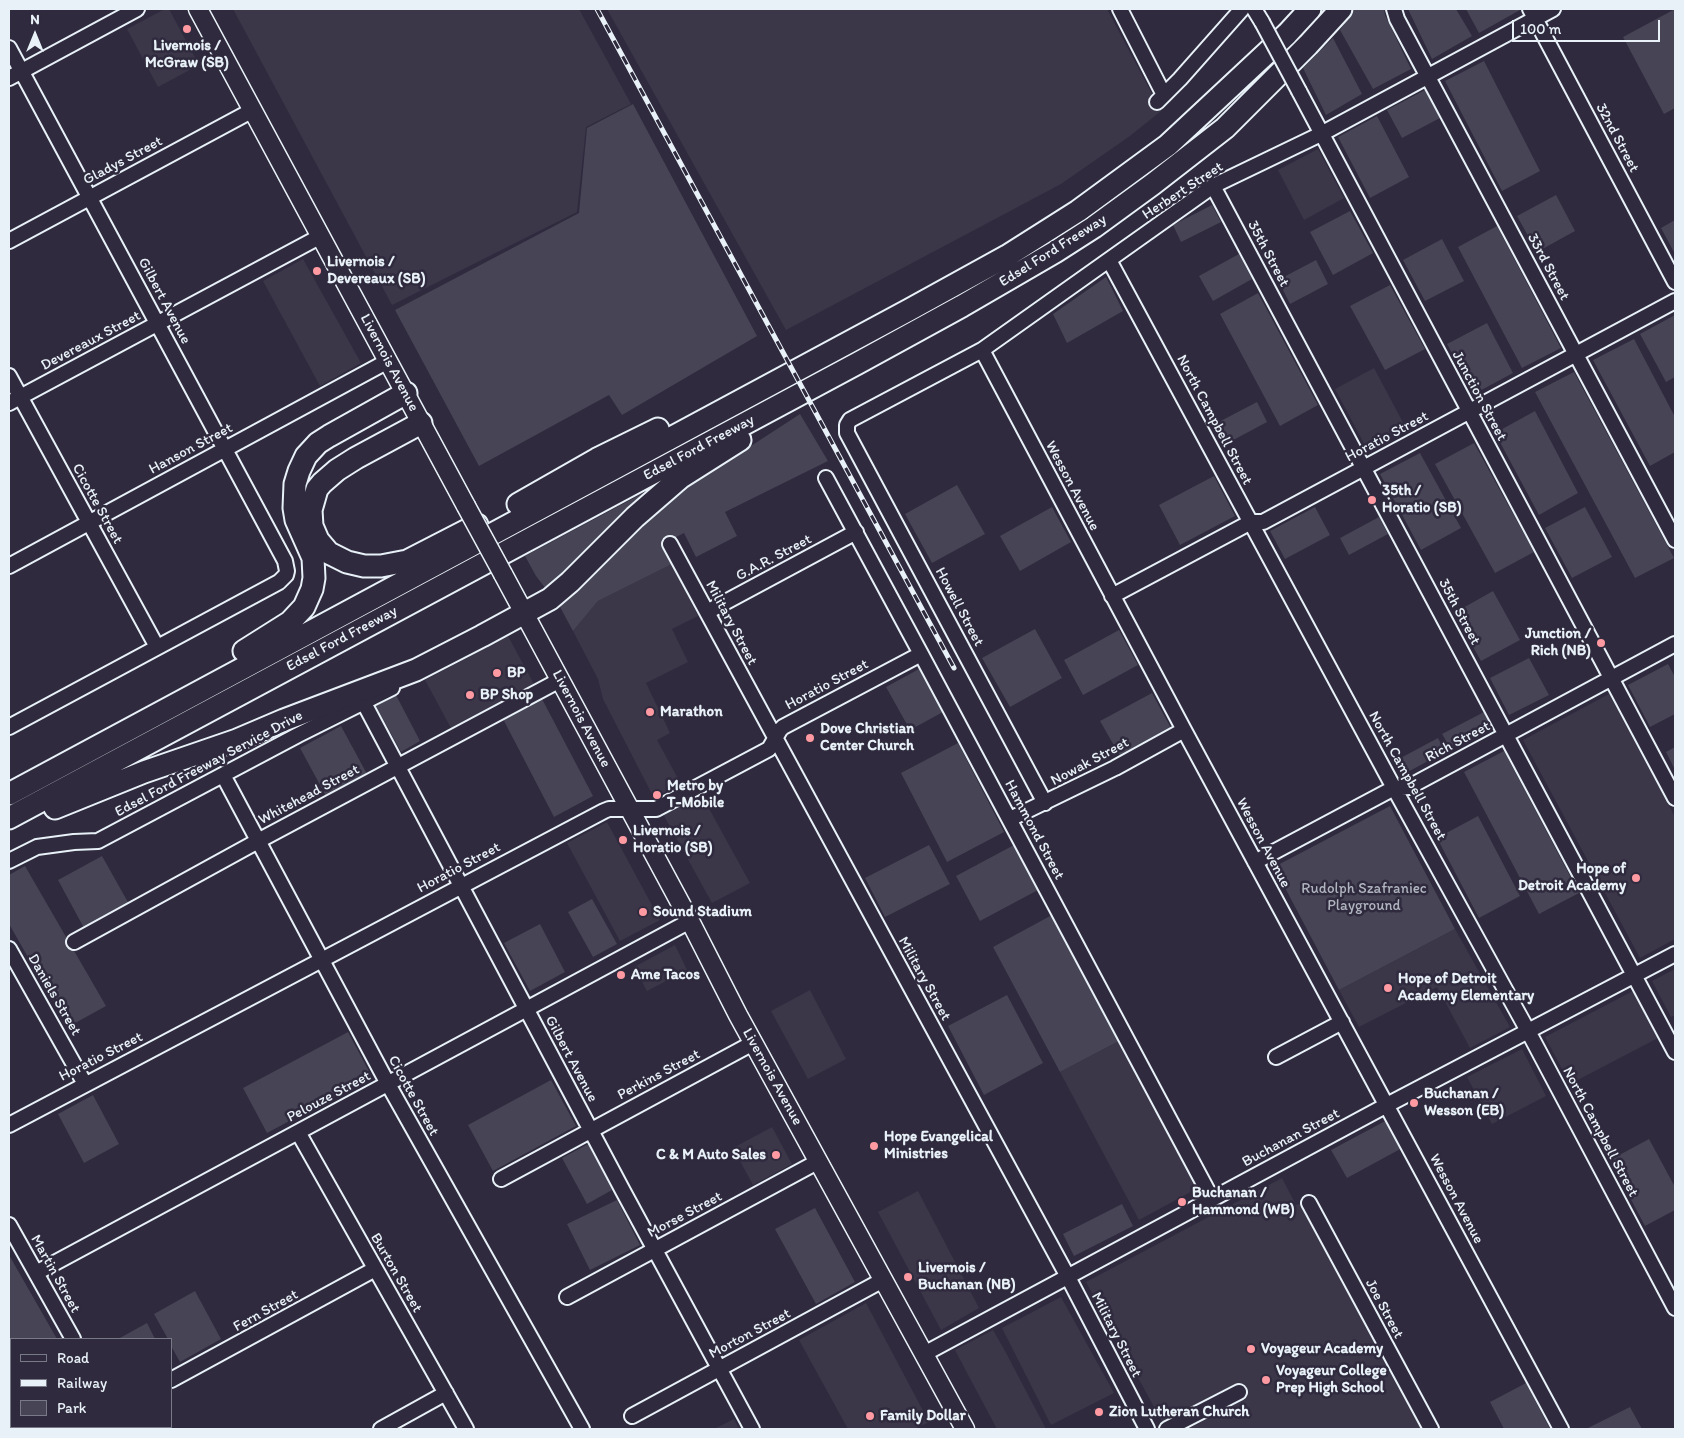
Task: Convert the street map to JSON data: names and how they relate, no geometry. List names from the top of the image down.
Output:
{
  "streets": {
    "highway": ["Edsel Ford Freeway"],
    "main road": ["Livernois Avenue"],
    "street": [
      "32nd Street",
      "Gladys Street",
      "Herbert Street",
      "35th Street",
      "33rd Street",
      "Gilbert Avenue",
      "Devereaux Street",
      "Junction Street",
      "North Campbell Street",
      "Horatio Street",
      "Hanson Street",
      "Wesson Avenue",
      "Cicotte Street",
      "G.A.R. Street",
      "Howell Street",
      "Military Street",
      "Rich Street",
      "Nowak Street",
      "Edsel Ford Freeway Service Drive",
      "Whitehead Street",
      "Hammond Street",
      "Daniels Street",
      "Perkins Street",
      "Pelouze Street",
      "Buchanan Street",
      "Morse Street",
      "Burton Street",
      "Martin Street",
      "Joe Street",
      "Fern Street",
      "Morton Street"
    ]
  },
  "crossings": [
    ["32nd Street", "Herbert Street"],
    ["Gladys Street", "Gilbert Avenue"],
    ["Gladys Street", "Livernois Avenue"],
    ["Herbert Street", "35th Street"],
    ["Herbert Street", "33rd Street"],
    ["Herbert Street", "Junction Street"],
    ["Herbert Street", "North Campbell Street"],
    ["Herbert Street", "Wesson Avenue"],
    ["Herbert Street", "Howell Street"],
    ["35th Street", "Horatio Street"],
    ["35th Street", "Rich Street"],
    ["35th Street", "Buchanan Street"],
    ["33rd Street", "Horatio Street"],
    ["Gilbert Avenue", "Devereaux Street"],
    ["Gilbert Avenue", "Horatio Street"],
    ["Gilbert Avenue", "Hanson Street"],
    ["Gilbert Avenue", "Cicotte Street"],
    ["Gilbert Avenue", "Edsel Ford Freeway Service Drive"],
    ["Gilbert Avenue", "Whitehead Street"],
    ["Gilbert Avenue", "Perkins Street"],
    ["Gilbert Avenue", "Pelouze Street"],
    ["Gilbert Avenue", "Morse Street"],
    ["Gilbert Avenue", "Morton Street"],
    ["Devereaux Street", "Livernois Avenue"],
    ["Devereaux Street", "Cicotte Street"],
    ["Livernois Avenue", "Horatio Street"],
    ["Livernois Avenue", "Hanson Street"],
    ["Livernois Avenue", "Whitehead Street"],
    ["Livernois Avenue", "Perkins Street"],
    ["Livernois Avenue", "Pelouze Street"],
    ["Livernois Avenue", "Buchanan Street"],
    ["Livernois Avenue", "Morse Street"],
    ["Livernois Avenue", "Morton Street"],
    ["Junction Street", "Horatio Street"],
    ["Junction Street", "Rich Street"],
    ["North Campbell Street", "Horatio Street"],
    ["North Campbell Street", "Rich Street"],
    ["North Campbell Street", "Buchanan Street"],
    ["Horatio Street", "Wesson Avenue"],
    ["Horatio Street", "Cicotte Street"],
    ["Horatio Street", "Military Street"],
    ["Horatio Street", "Hammond Street"],
    ["Horatio Street", "Daniels Street"],
    ["Hanson Street", "Cicotte Street"],
    ["Wesson Avenue", "Rich Street"],
    ["Wesson Avenue", "Nowak Street"],
    ["Wesson Avenue", "Buchanan Street"],
    ["Cicotte Street", "Edsel Ford Freeway Service Drive"],
    ["Cicotte Street", "Whitehead Street"],
    ["Cicotte Street", "Pelouze Street"],
    ["G.A.R. Street", "Military Street"],
    ["G.A.R. Street", "Hammond Street"],
    ["Howell Street", "Nowak Street"],
    ["Military Street", "Buchanan Street"],
    ["Nowak Street", "Hammond Street"],
    ["Hammond Street", "Buchanan Street"],
    ["Pelouze Street", "Burton Street"],
    ["Pelouze Street", "Martin Street"],
    ["Burton Street", "Fern Street"]
  ],
  "parks": ["Rudolph Szafraniec Playground"],
  "places": [
    "Livernois / McGraw (SB)",
    "Livernois / Devereaux (SB)",
    "35th / Horatio (SB)",
    "Junction / Rich (NB)",
    "BP",
    "BP Shop",
    "Marathon",
    "Dove Christian Center Church",
    "Metro by T-Mobile",
    "Livernois / Horatio (SB)",
    "Hope of Detroit Academy",
    "Sound Stadium",
    "Ame Tacos",
    "Hope of Detroit Academy Elementary",
    "Buchanan / Wesson (EB)",
    "Hope Evangelical Ministries",
    "C & M Auto Sales",
    "Buchanan / Hammond (WB)",
    "Livernois / Buchanan (NB)",
    "Voyageur Academy",
    "Voyageur College Prep High School",
    "Zion Lutheran Church",
    "Family Dollar"
  ],
  "legend": ["Road", "Railway", "Park"],
  "scale_bar": "100 m",
  "north": "top"
}
